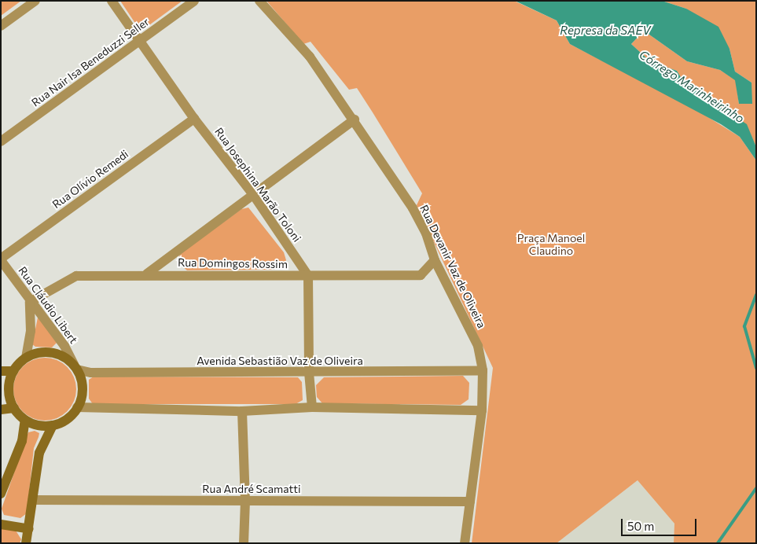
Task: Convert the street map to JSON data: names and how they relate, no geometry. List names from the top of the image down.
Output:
{
  "streets": {
    "street": [
      "Rua Nair Isa Beneduzzi Seller",
      "Rua Olívio Remedi",
      "Rua Josephina Marão Toloni",
      "Rua Domingos Rossim",
      "Rua Devanir Vaz de Oliveira",
      "Rua Cláudio Libert",
      "Avenida Sebastião Vaz de Oliveira",
      "Rua André Scamatti"
    ]
  },
  "crossings": [
    ["Rua Nair Isa Beneduzzi Seller", "Rua Josephina Marão Toloni"],
    ["Rua Olívio Remedi", "Rua Josephina Marão Toloni"],
    ["Rua Olívio Remedi", "Rua Cláudio Libert"],
    ["Rua Josephina Marão Toloni", "Rua Domingos Rossim"],
    ["Rua Domingos Rossim", "Rua Devanir Vaz de Oliveira"],
    ["Rua Domingos Rossim", "Rua Cláudio Libert"],
    ["Rua Devanir Vaz de Oliveira", "Avenida Sebastião Vaz de Oliveira"],
    ["Rua Devanir Vaz de Oliveira", "Rua André Scamatti"],
    ["Rua Cláudio Libert", "Avenida Sebastião Vaz de Oliveira"]
  ],
  "water": ["Represa da SAEV", "Córrego Marinheirinho"],
  "parks": ["Praça Manoel Claudino"],
  "scale_bar": "50 m"
}
